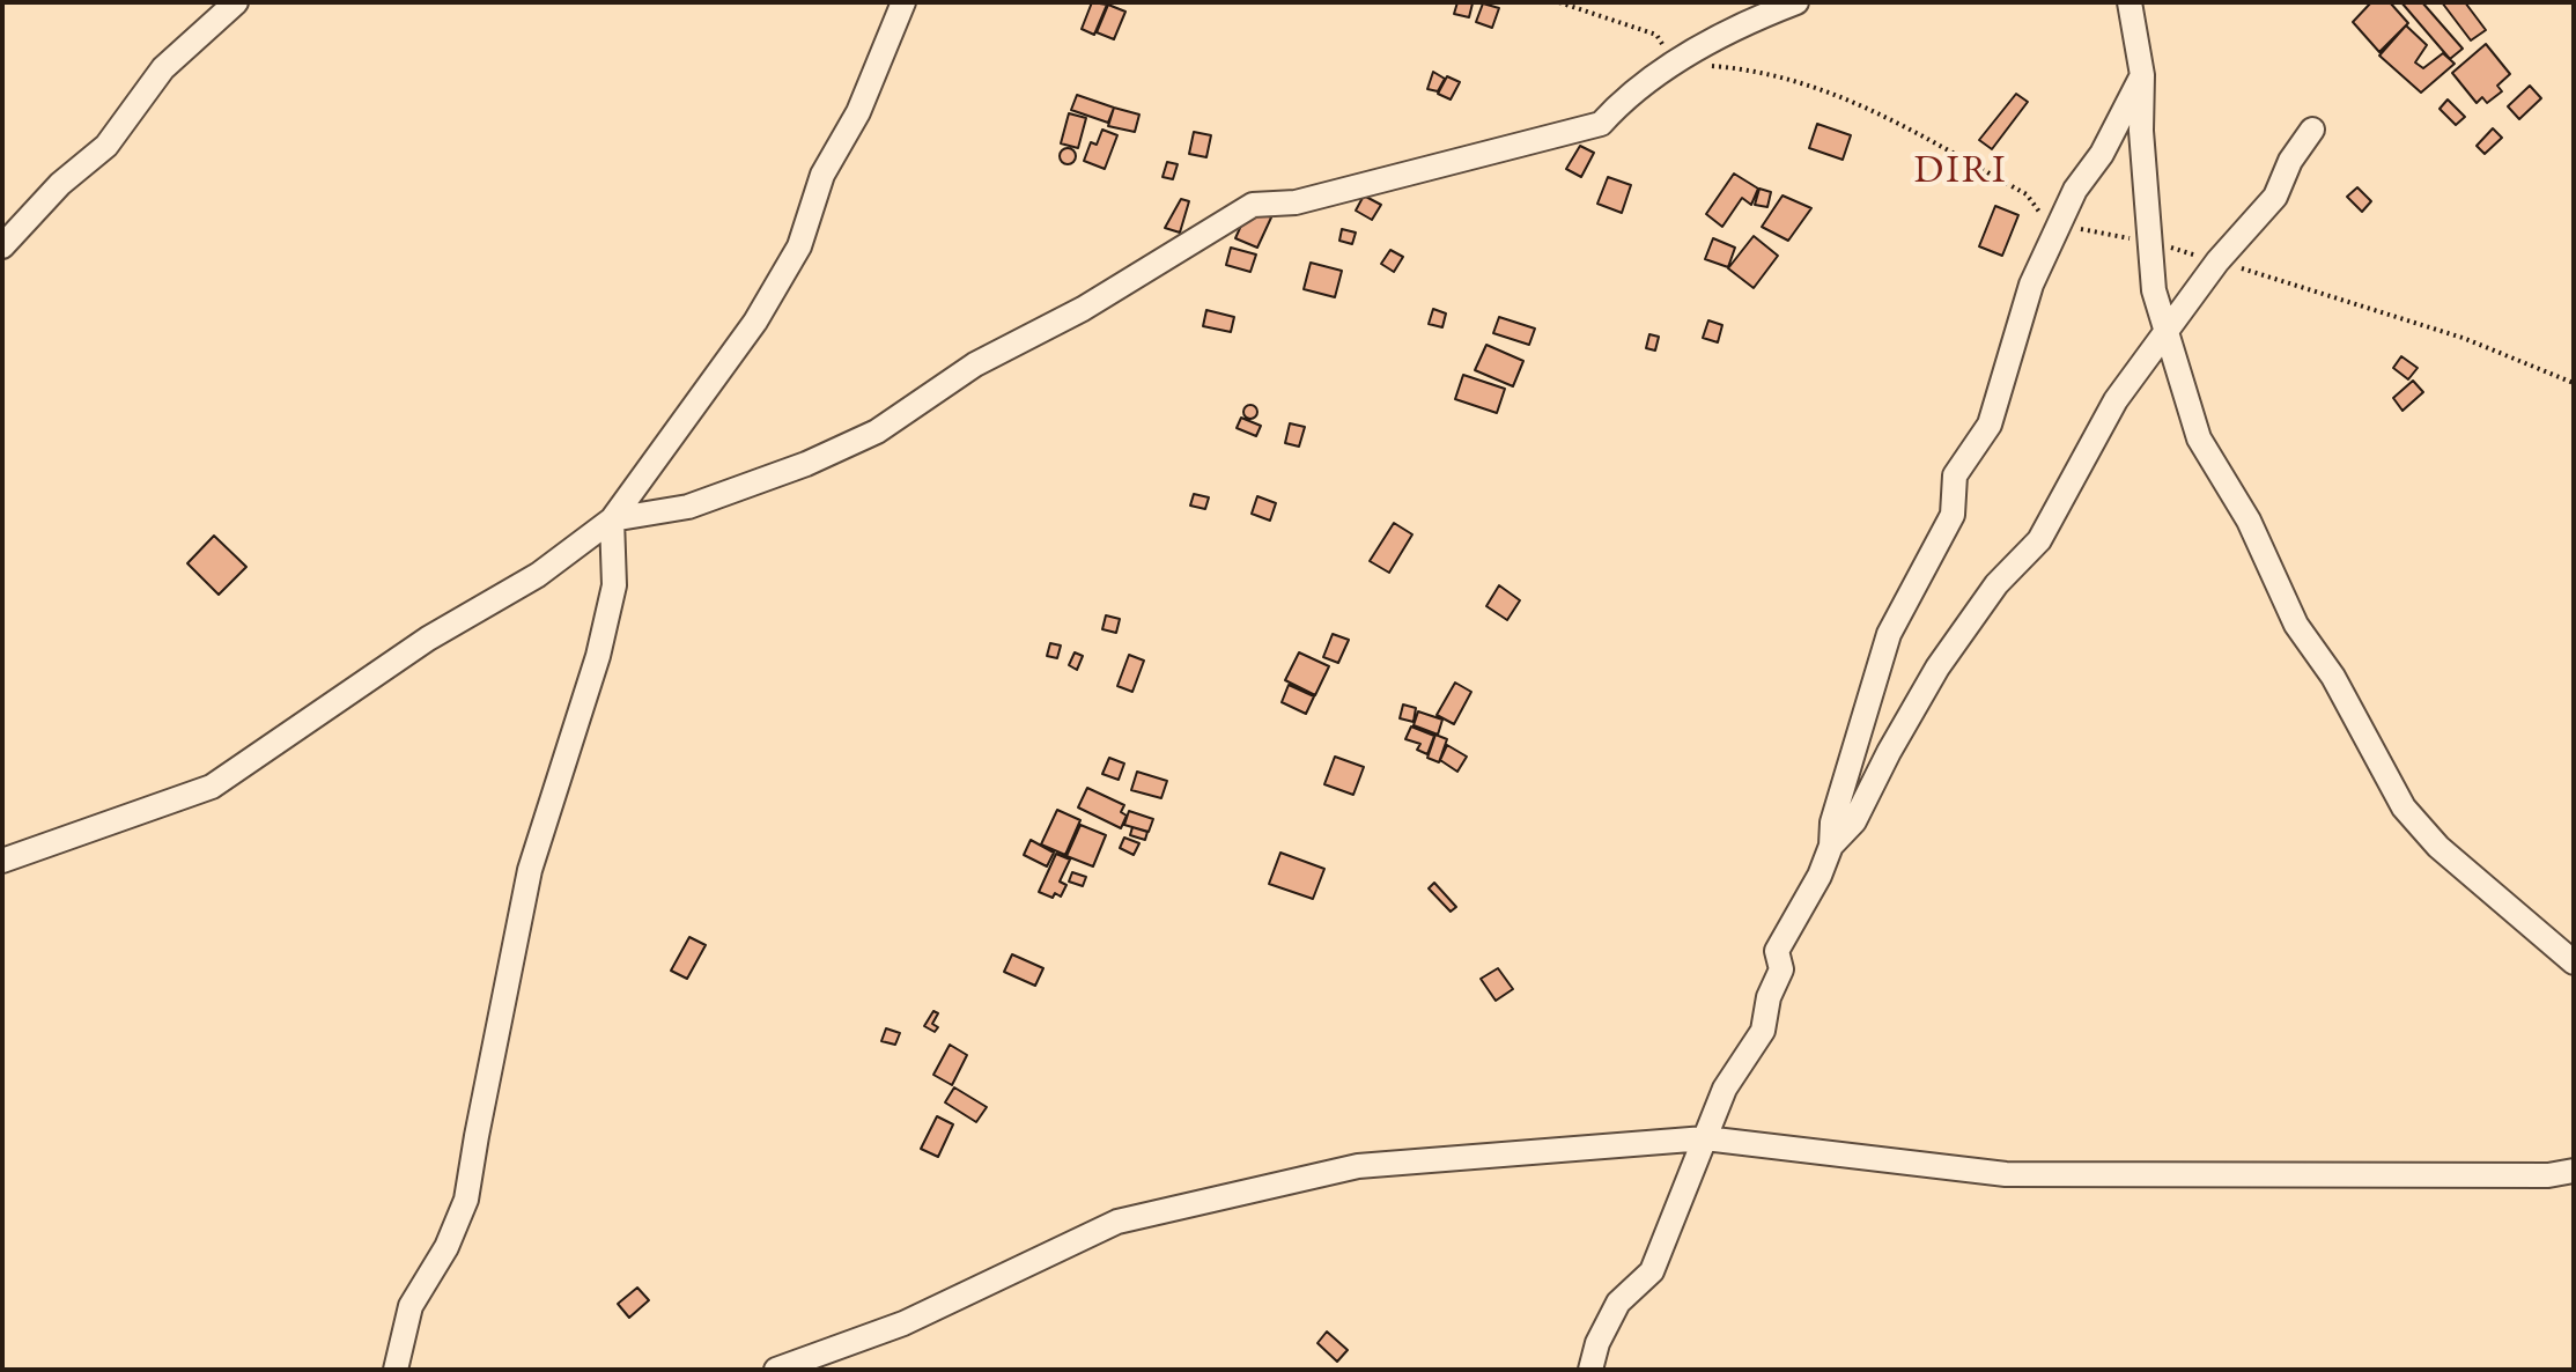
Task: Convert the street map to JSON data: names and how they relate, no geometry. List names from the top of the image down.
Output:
{
  "districts": ["DIRI"]
}
